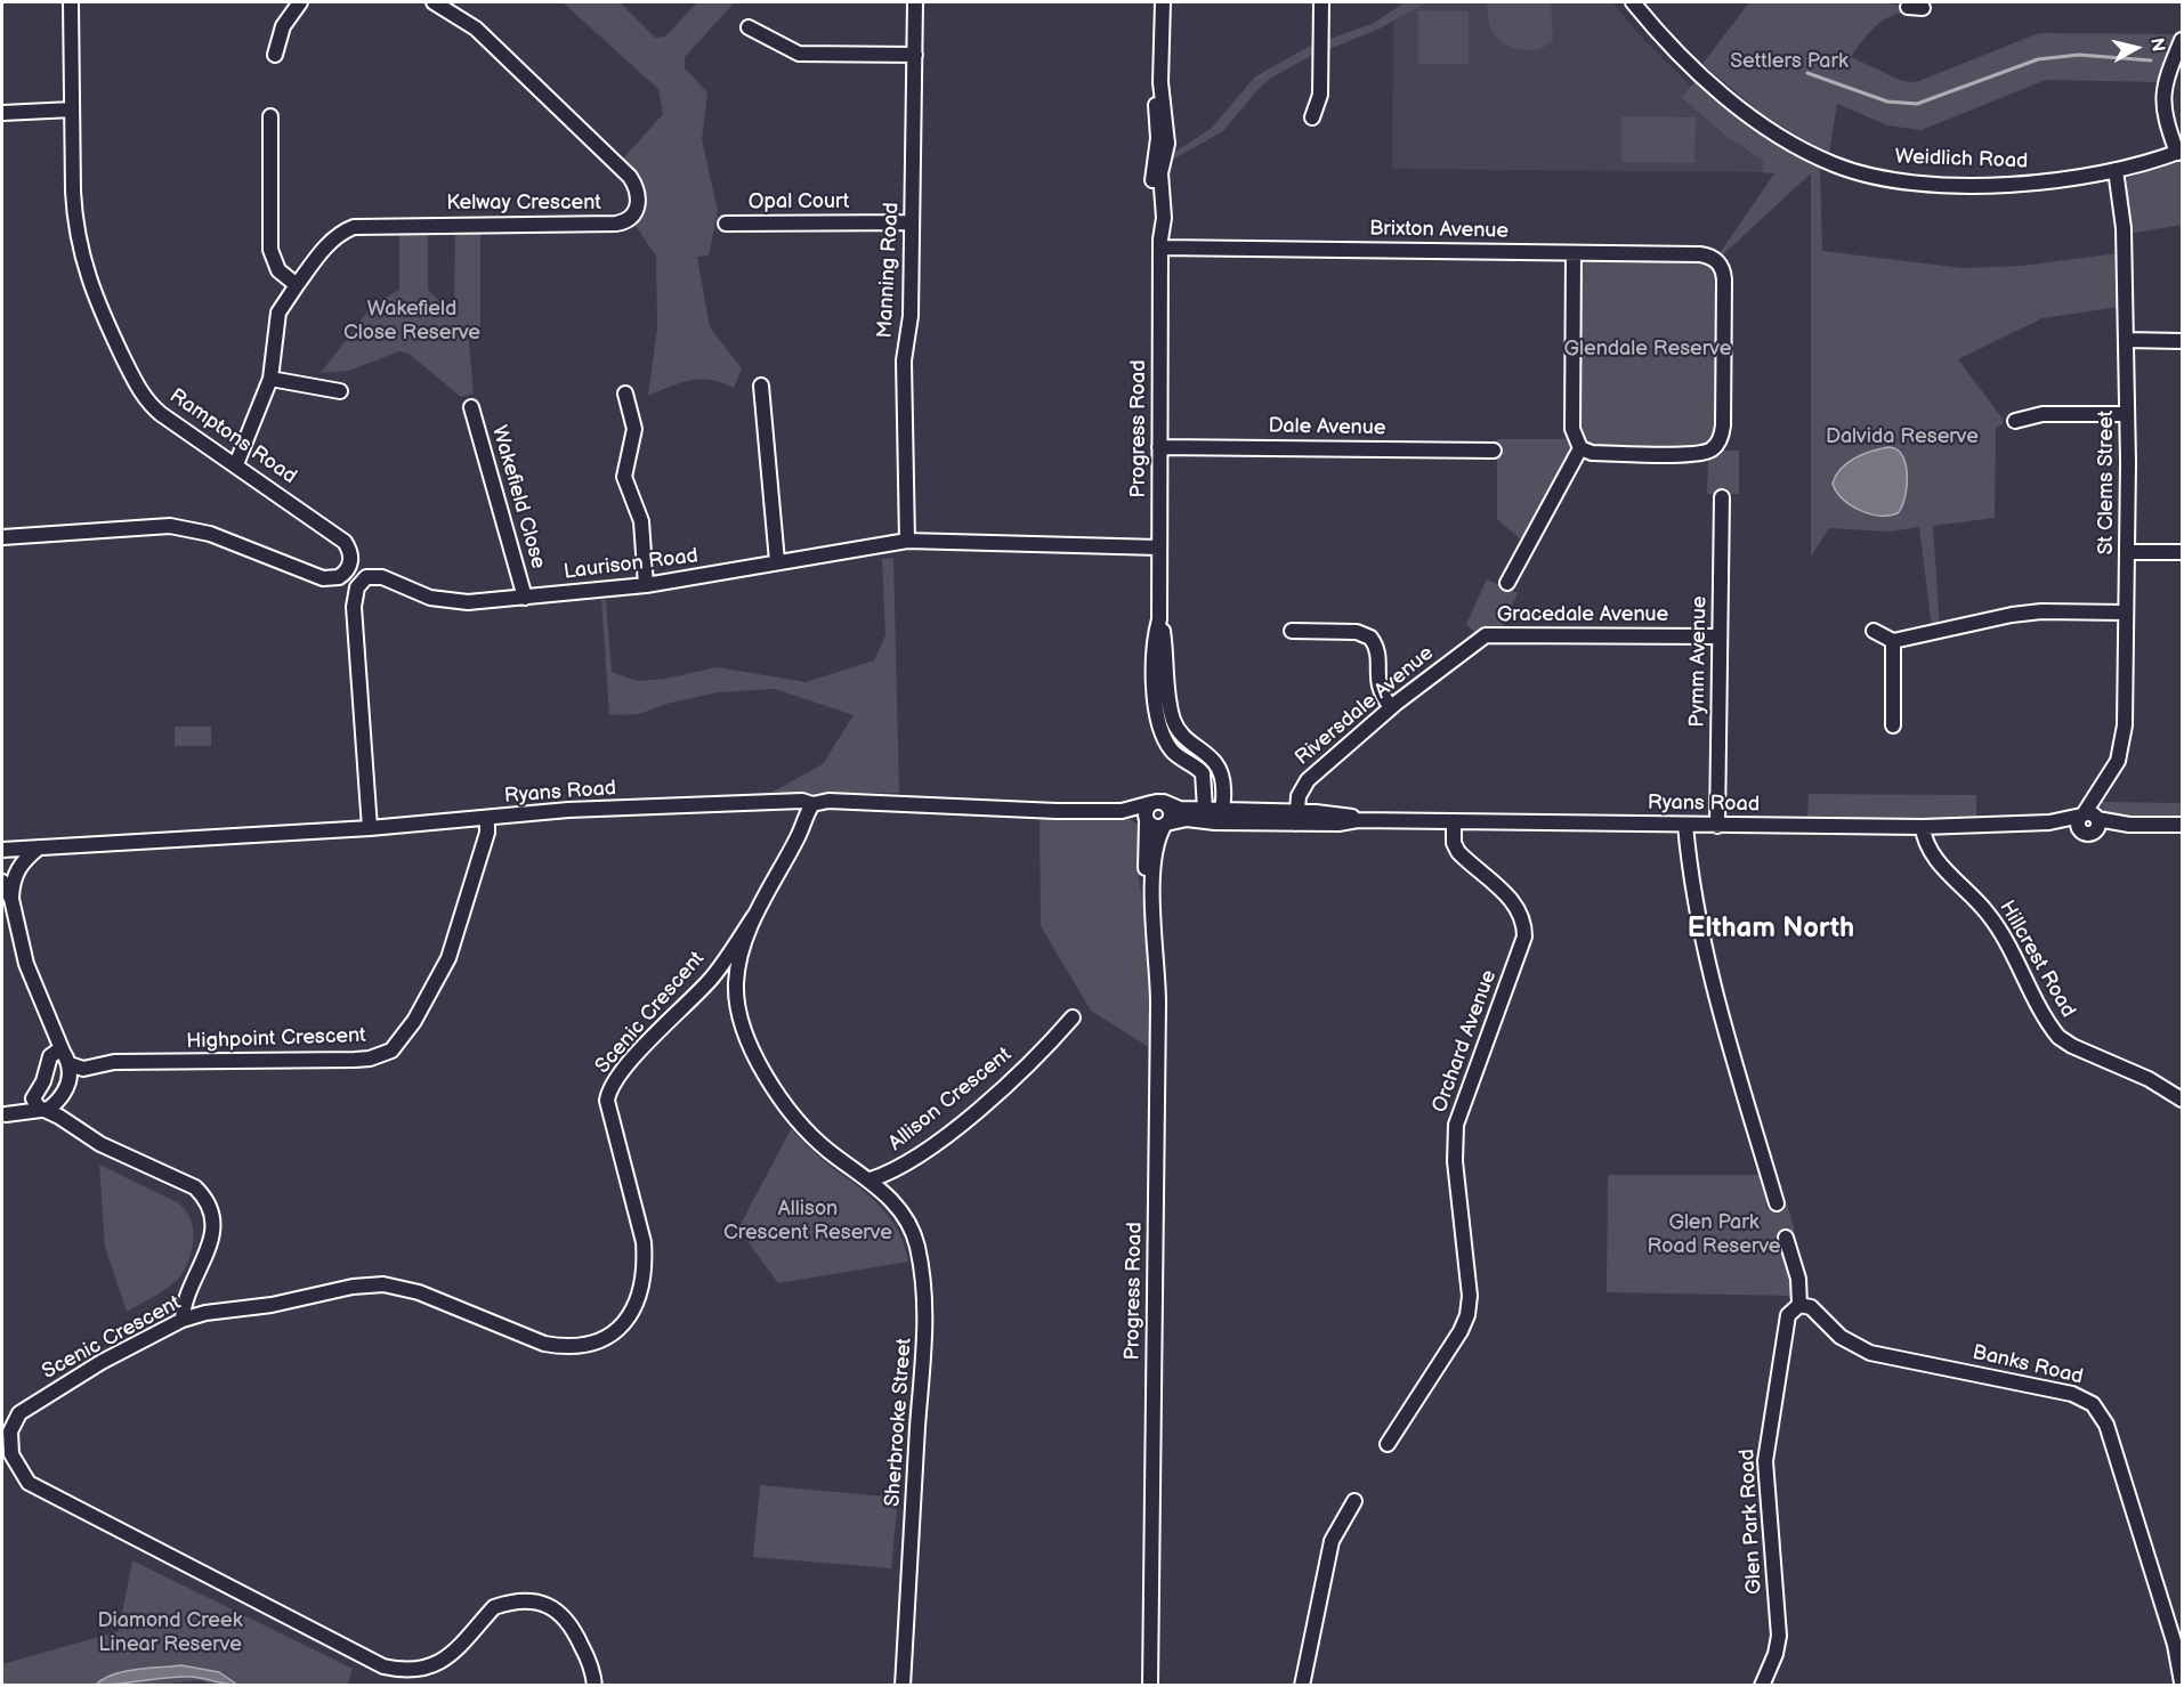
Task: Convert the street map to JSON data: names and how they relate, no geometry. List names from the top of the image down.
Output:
{
  "streets": {
    "street": [
      "Weidlich Road",
      "Opal Court",
      "Kelway Crescent",
      "Brixton Avenue",
      "Manning Road",
      "Dale Avenue",
      "Progress Road",
      "Ramptons Road",
      "St Clems Street",
      "Wakefield Close",
      "Laurison Road",
      "Gracedale Avenue",
      "Pymm Avenue",
      "Riversdale Avenue",
      "Ryans Road",
      "Hillcrest Road",
      "Scenic Crescent",
      "Highpoint Crescent",
      "Orchard Avenue",
      "Allison Crescent",
      "Banks Road",
      "Sherbrooke Street",
      "Glen Park Road"
    ]
  },
  "crossings": [
    ["Weidlich Road", "St Clems Street"],
    ["Opal Court", "Manning Road"],
    ["Kelway Crescent", "Ramptons Road"],
    ["Brixton Avenue", "Progress Road"],
    ["Manning Road", "Laurison Road"],
    ["Dale Avenue", "Progress Road"],
    ["Progress Road", "Laurison Road"],
    ["Progress Road", "Ryans Road"],
    ["St Clems Street", "Ryans Road"],
    ["Wakefield Close", "Laurison Road"],
    ["Laurison Road", "Ryans Road"],
    ["Gracedale Avenue", "Pymm Avenue"],
    ["Gracedale Avenue", "Riversdale Avenue"],
    ["Pymm Avenue", "Ryans Road"],
    ["Riversdale Avenue", "Ryans Road"],
    ["Ryans Road", "Hillcrest Road"],
    ["Ryans Road", "Highpoint Crescent"],
    ["Ryans Road", "Orchard Avenue"],
    ["Allison Crescent", "Sherbrooke Street"],
    ["Banks Road", "Glen Park Road"]
  ],
  "districts": ["Eltham North"],
  "parks": [
    "Settlers Park",
    "Wakefield Close Reserve",
    "Glendale Reserve",
    "Dalvida Reserve",
    "Allison Crescent Reserve",
    "Glen Park Road Reserve",
    "Diamond Creek Linear Reserve"
  ],
  "north": "right"
}
